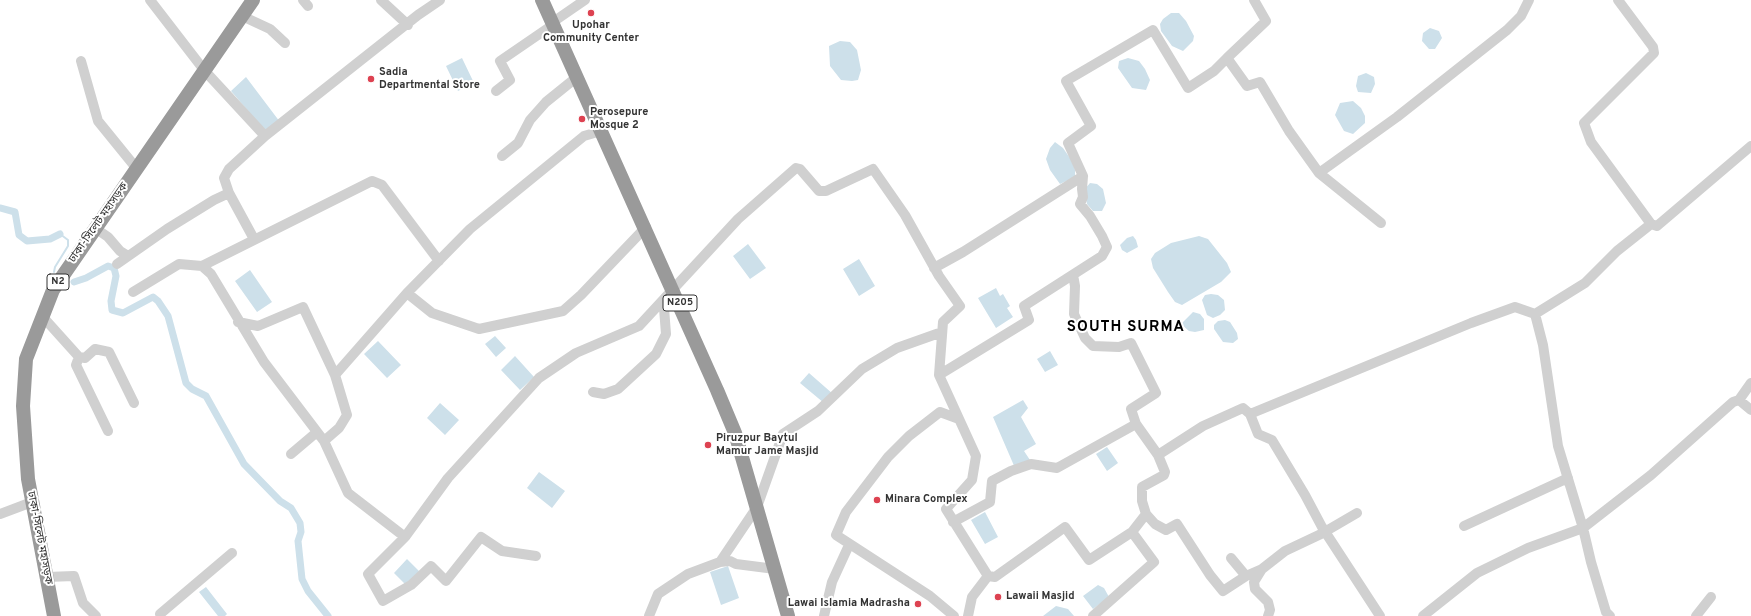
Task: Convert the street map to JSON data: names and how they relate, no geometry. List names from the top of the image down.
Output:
{
  "streets": {
    "highway": ["ঢাকা-সিলেট মহাসড়ক", "N2", "N205"]
  },
  "districts": ["SOUTH SURMA"],
  "places": [
    "Upohar Community Center",
    "Sadia Departmental Store",
    "Perosepure Mosque 2",
    "Piruzpur Baytul Mamur Jame Masjid",
    "Minara Complex",
    "Lawaii Masjid",
    "Lawai Islamia Madrasha"
  ]
}
